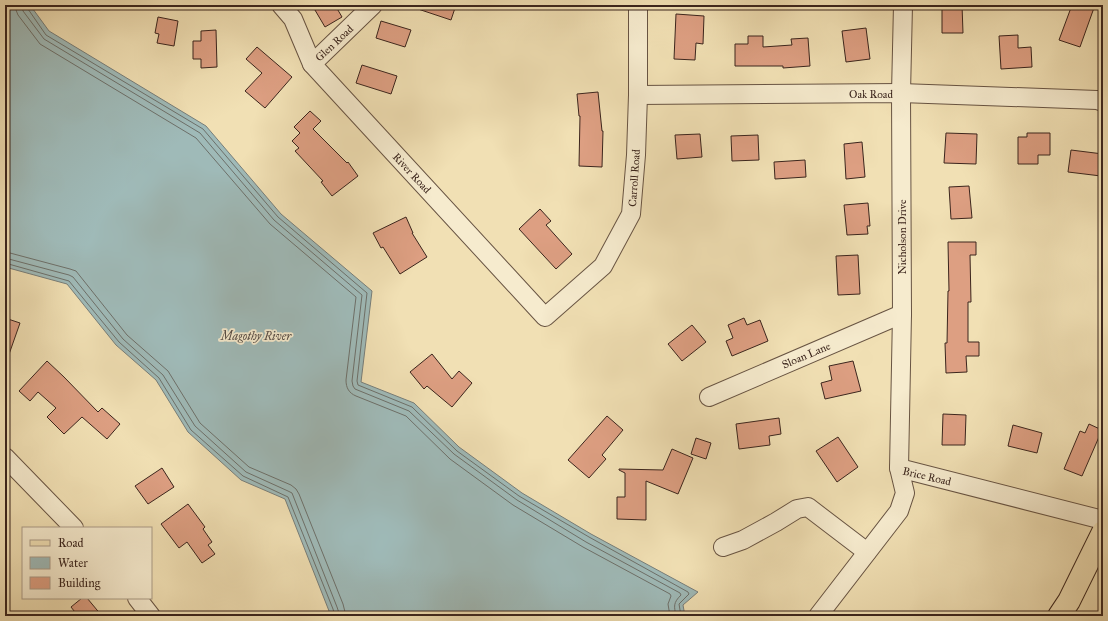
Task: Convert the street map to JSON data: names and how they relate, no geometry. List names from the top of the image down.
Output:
{
  "streets": {
    "street": [
      "Glen Road",
      "Oak Road",
      "River Road",
      "Carroll Road",
      "Nicholson Drive",
      "Sloan Lane",
      "Brice Road"
    ]
  },
  "crossings": [
    ["Glen Road", "River Road"],
    ["Oak Road", "Carroll Road"],
    ["Oak Road", "Nicholson Drive"],
    ["River Road", "Carroll Road"],
    ["Nicholson Drive", "Sloan Lane"],
    ["Nicholson Drive", "Brice Road"]
  ],
  "water": ["Magothy River"],
  "legend": ["Road", "Water", "Building"]
}
